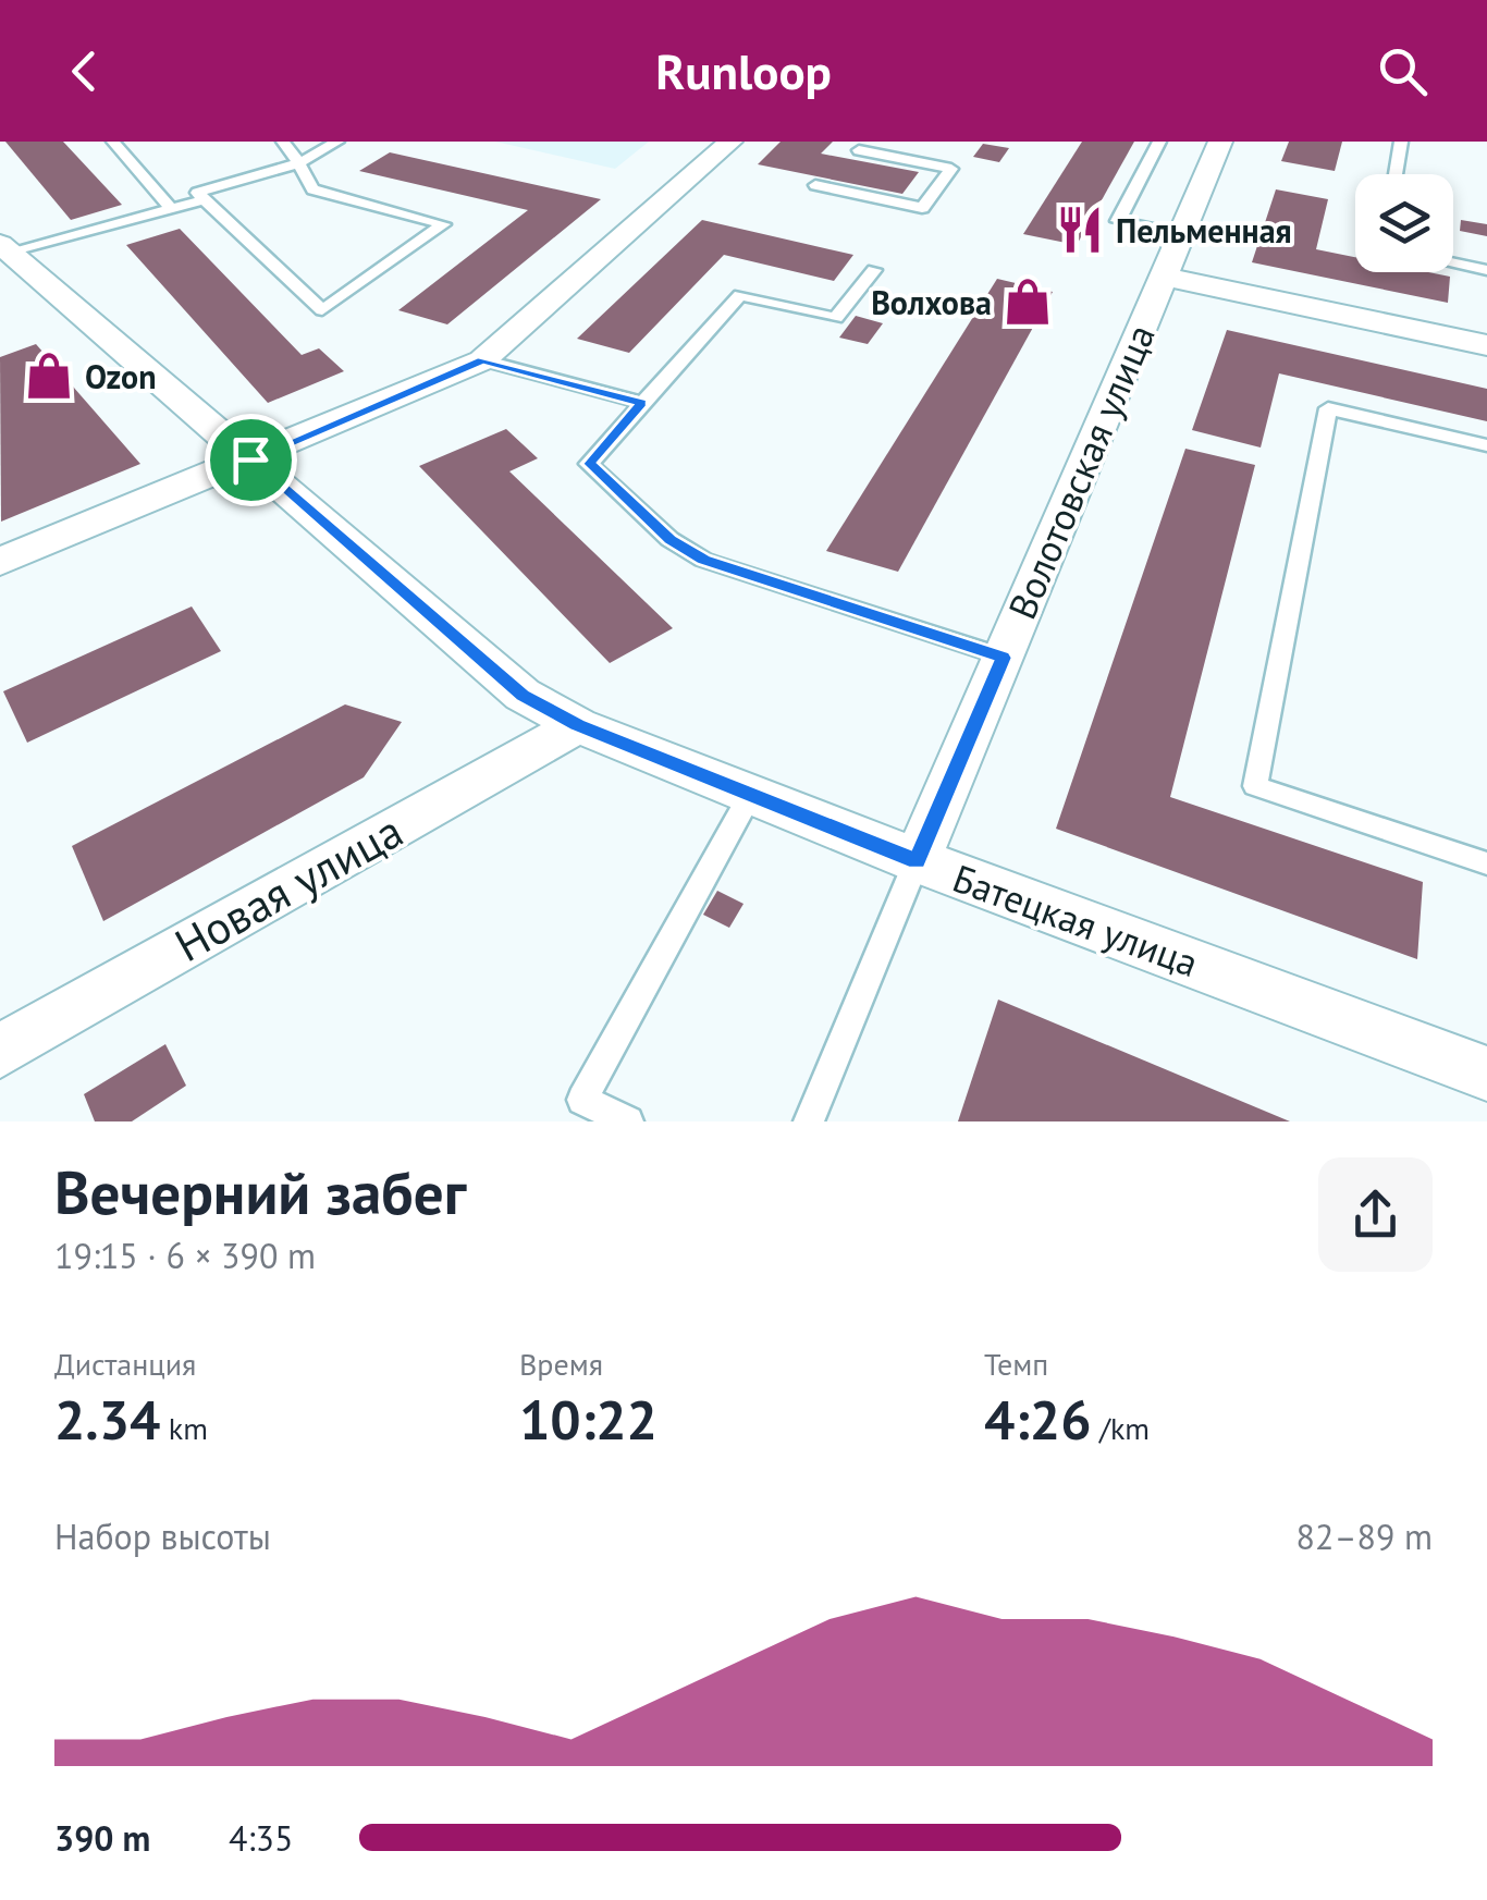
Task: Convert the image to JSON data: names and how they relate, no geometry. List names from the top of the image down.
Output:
{
  "streets": {
    "street": ["Волотовская улица", "Новая улица", "Батецкая улица"]
  },
  "crossings": [
    ["Волотовская улица", "Батецкая улица"],
    ["Новая улица", "Батецкая улица"]
  ],
  "places": {
    "restaurant": ["Пельменная"],
    "shop": ["Волхова", "Ozon"]
  },
  "page": {
    "header": "Runloop",
    "heading": ["Вечерний забег", "19:15 · 6 × 390 m"],
    "stats": [
      ["Дистанция", "2.34 km"],
      ["Время", "10:22"],
      ["Темп", "4:26 /km"]
    ],
    "chart": ["Набор высоты", "82–89 m"],
    "list": [
      {
        "name": "390 m",
        "note": "4:35"
      }
    ]
  }
}
